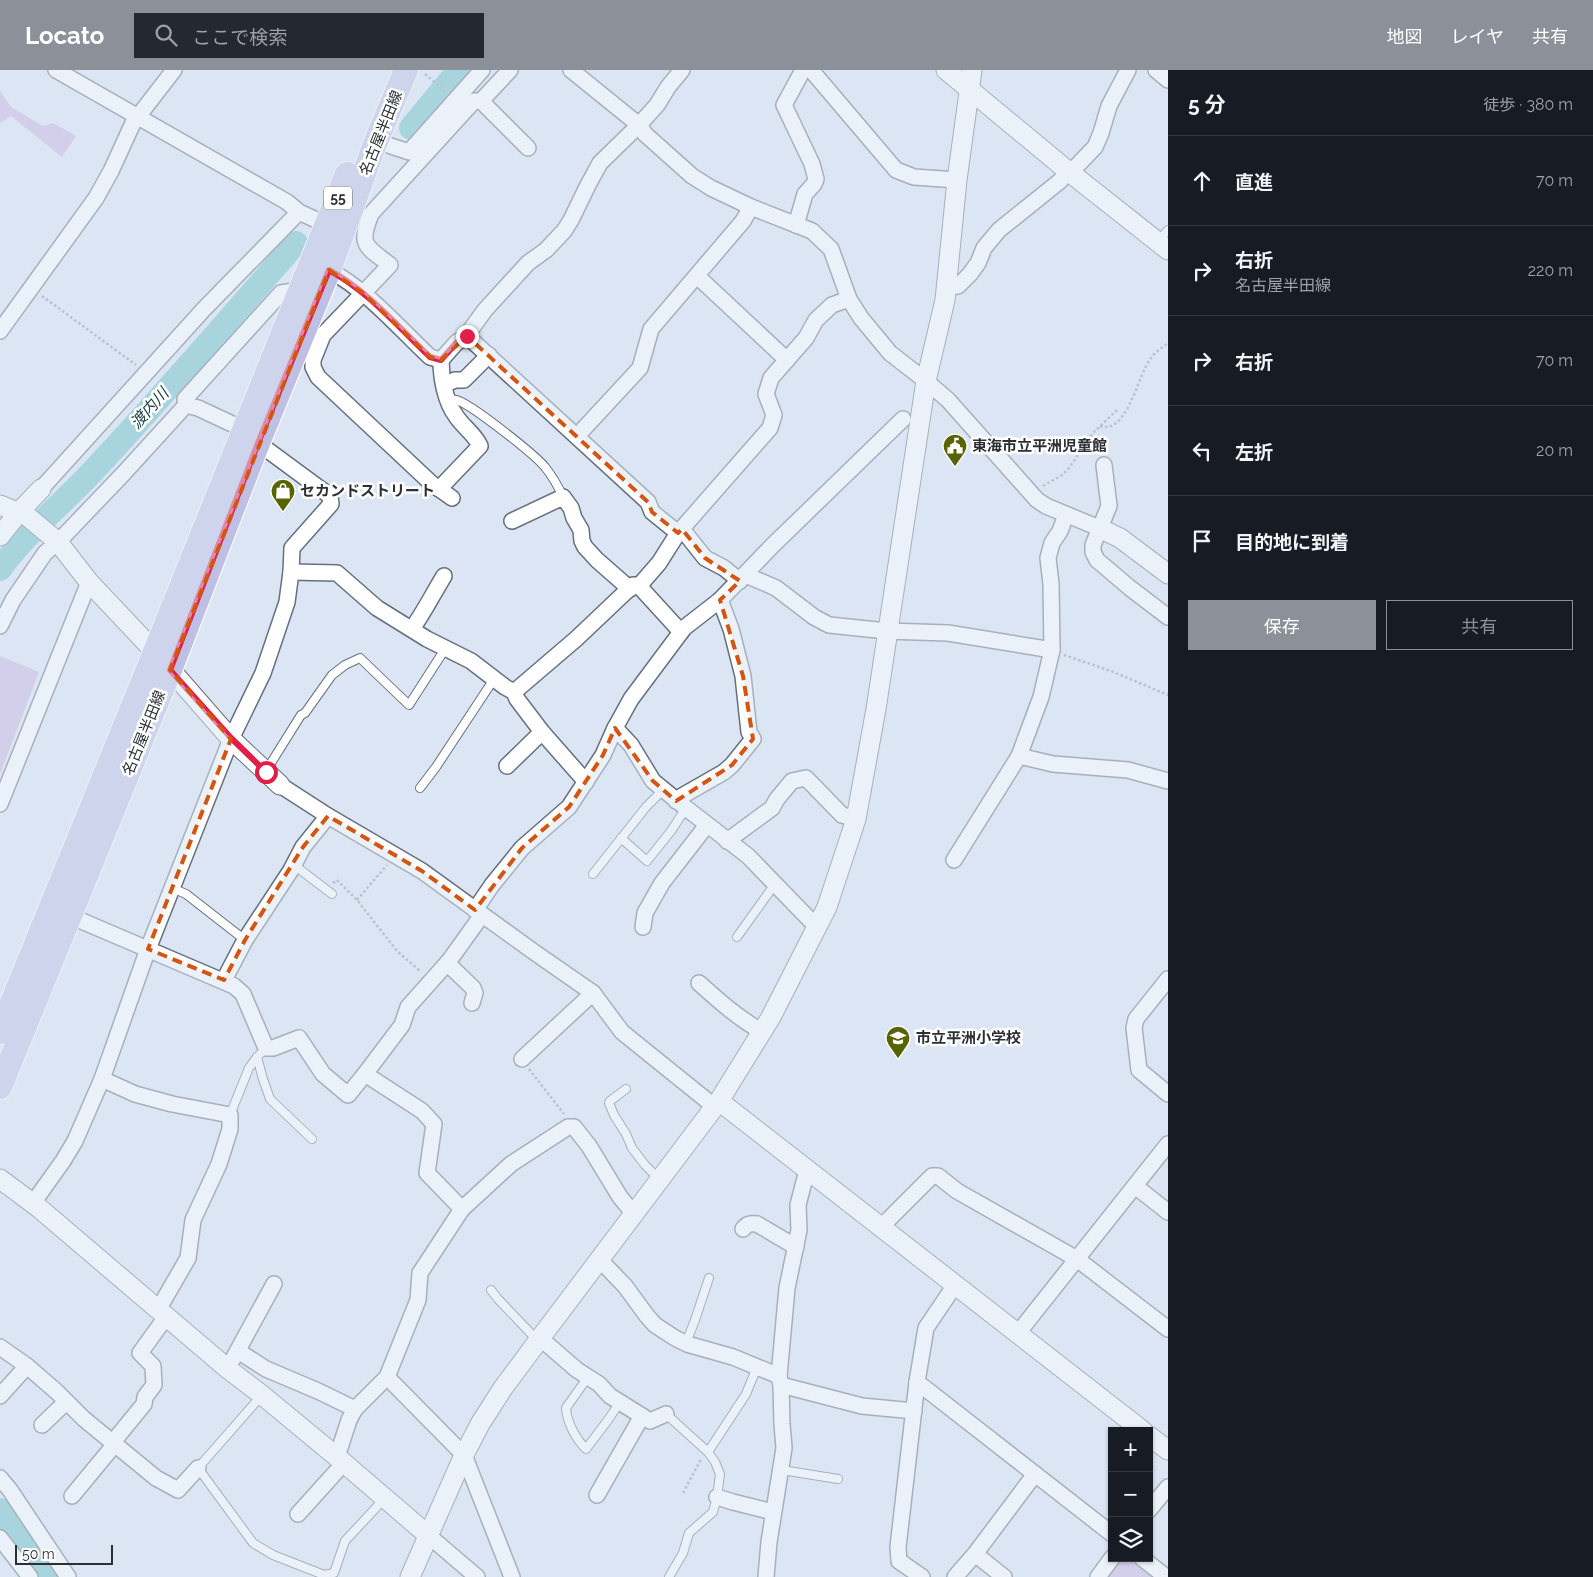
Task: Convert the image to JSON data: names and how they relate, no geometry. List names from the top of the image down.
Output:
{
  "streets": {
    "main road": ["名古屋半田線", "55"]
  },
  "water": ["渡内川"],
  "places": {
    "public building": ["東海市立平洲児童館"],
    "shop": ["セカンドストリート"],
    "school or university": ["市立平洲小学校"]
  },
  "scale_bar": "50 m",
  "page": {
    "header": "Locato",
    "search": "ここで検索",
    "nav": ["地図", "レイヤ", "共有"],
    "heading": ["5 分", "徒歩 · 380 m"],
    "list": [
      ["直進", "70 m"],
      ["右折", "名古屋半田線", "220 m"],
      ["右折", "70 m"],
      ["左折", "20 m"],
      "目的地に到着"
    ],
    "buttons": ["保存", "共有"],
    "map_buttons": ["+", "−"],
    "scale": "50 m"
  }
}
